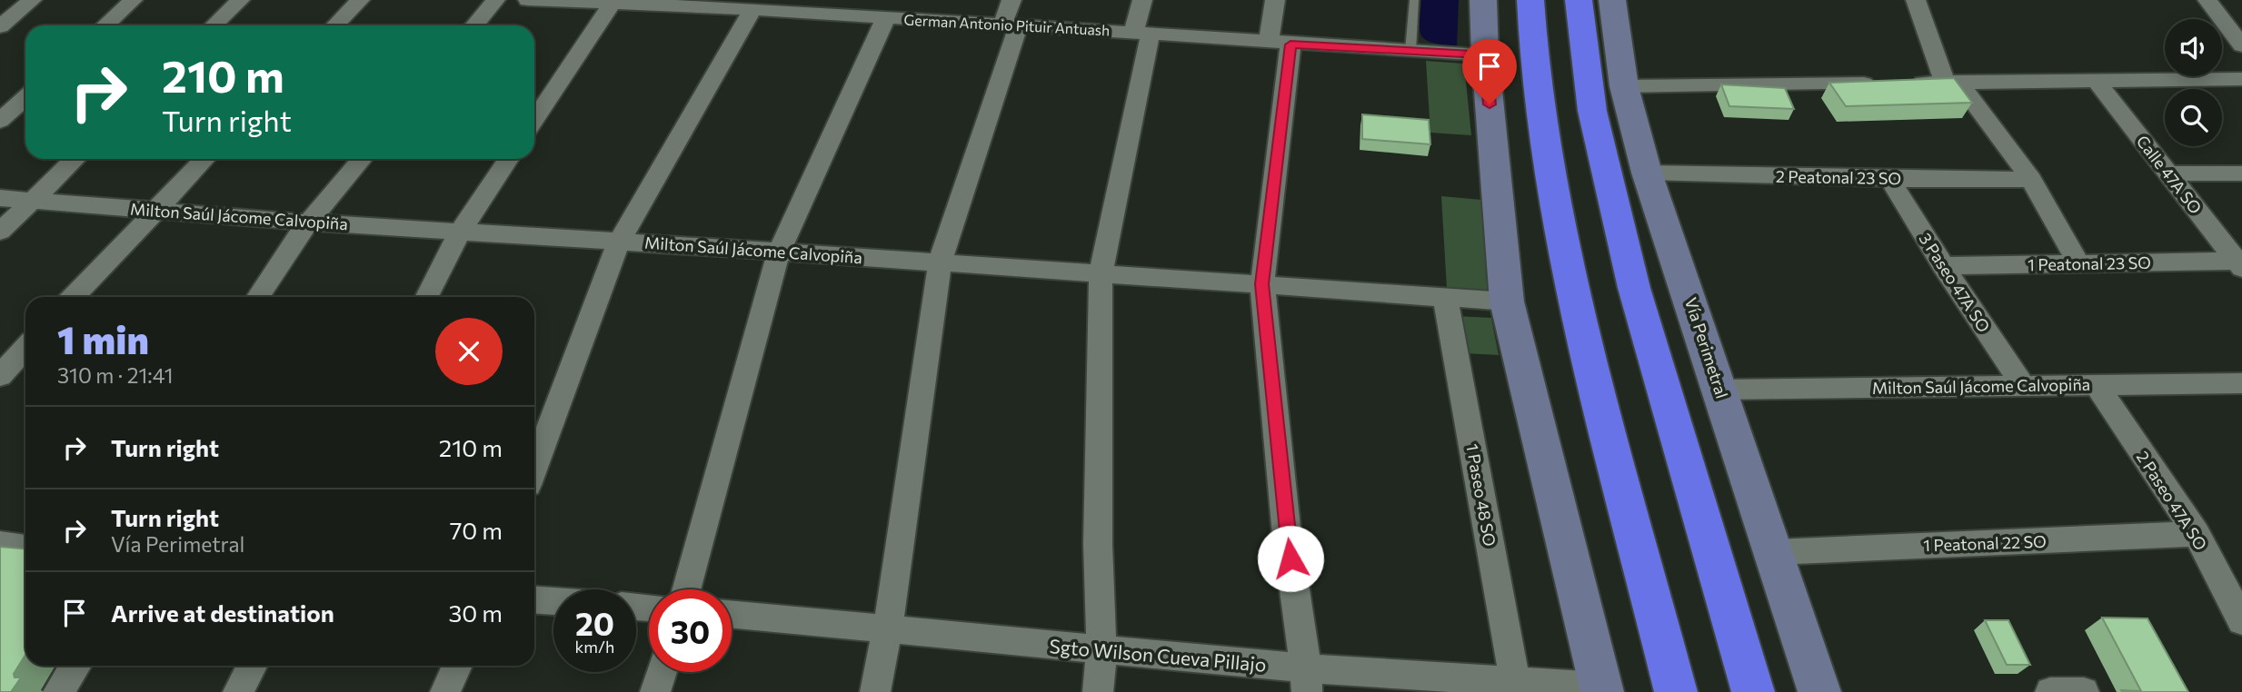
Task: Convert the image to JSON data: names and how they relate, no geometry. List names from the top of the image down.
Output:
{
  "streets": {
    "street": [
      "German Antonio Pituir Antuash",
      "Calle 47A SO",
      "2 Peatonal 23 SO",
      "Milton Saúl Jácome Calvopiña",
      "1 Peatonal 23 SO",
      "3 Paseo 47A SO",
      "Vía Perimetral",
      "1 Paseo 48 SO",
      "2 Paseo 47A SO",
      "1 Peatonal 22 SO",
      "Sgto Wilson Cueva Pillajo"
    ]
  },
  "crossings": [
    ["Calle 47A SO", "1 Peatonal 23 SO"],
    ["2 Peatonal 23 SO", "3 Paseo 47A SO"],
    ["2 Peatonal 23 SO", "Vía Perimetral"],
    ["Milton Saúl Jácome Calvopiña", "3 Paseo 47A SO"],
    ["Milton Saúl Jácome Calvopiña", "Vía Perimetral"],
    ["Milton Saúl Jácome Calvopiña", "1 Paseo 48 SO"],
    ["Milton Saúl Jácome Calvopiña", "2 Paseo 47A SO"],
    ["1 Peatonal 23 SO", "3 Paseo 47A SO"],
    ["Vía Perimetral", "1 Peatonal 22 SO"],
    ["1 Paseo 48 SO", "Sgto Wilson Cueva Pillajo"],
    ["2 Paseo 47A SO", "1 Peatonal 22 SO"]
  ],
  "page": {
    "turn": ["210 m", "Turn right"],
    "heading": ["1 min", "310 m · 21:41"],
    "list": [
      {
        "name": "Turn right",
        "value": "210 m"
      },
      {
        "name": "Turn right",
        "note": "Vía Perimetral",
        "value": "70 m"
      },
      {
        "name": "Arrive at destination",
        "value": "30 m"
      }
    ],
    "speed": "20 km/h",
    "limit": "30"
  }
}
